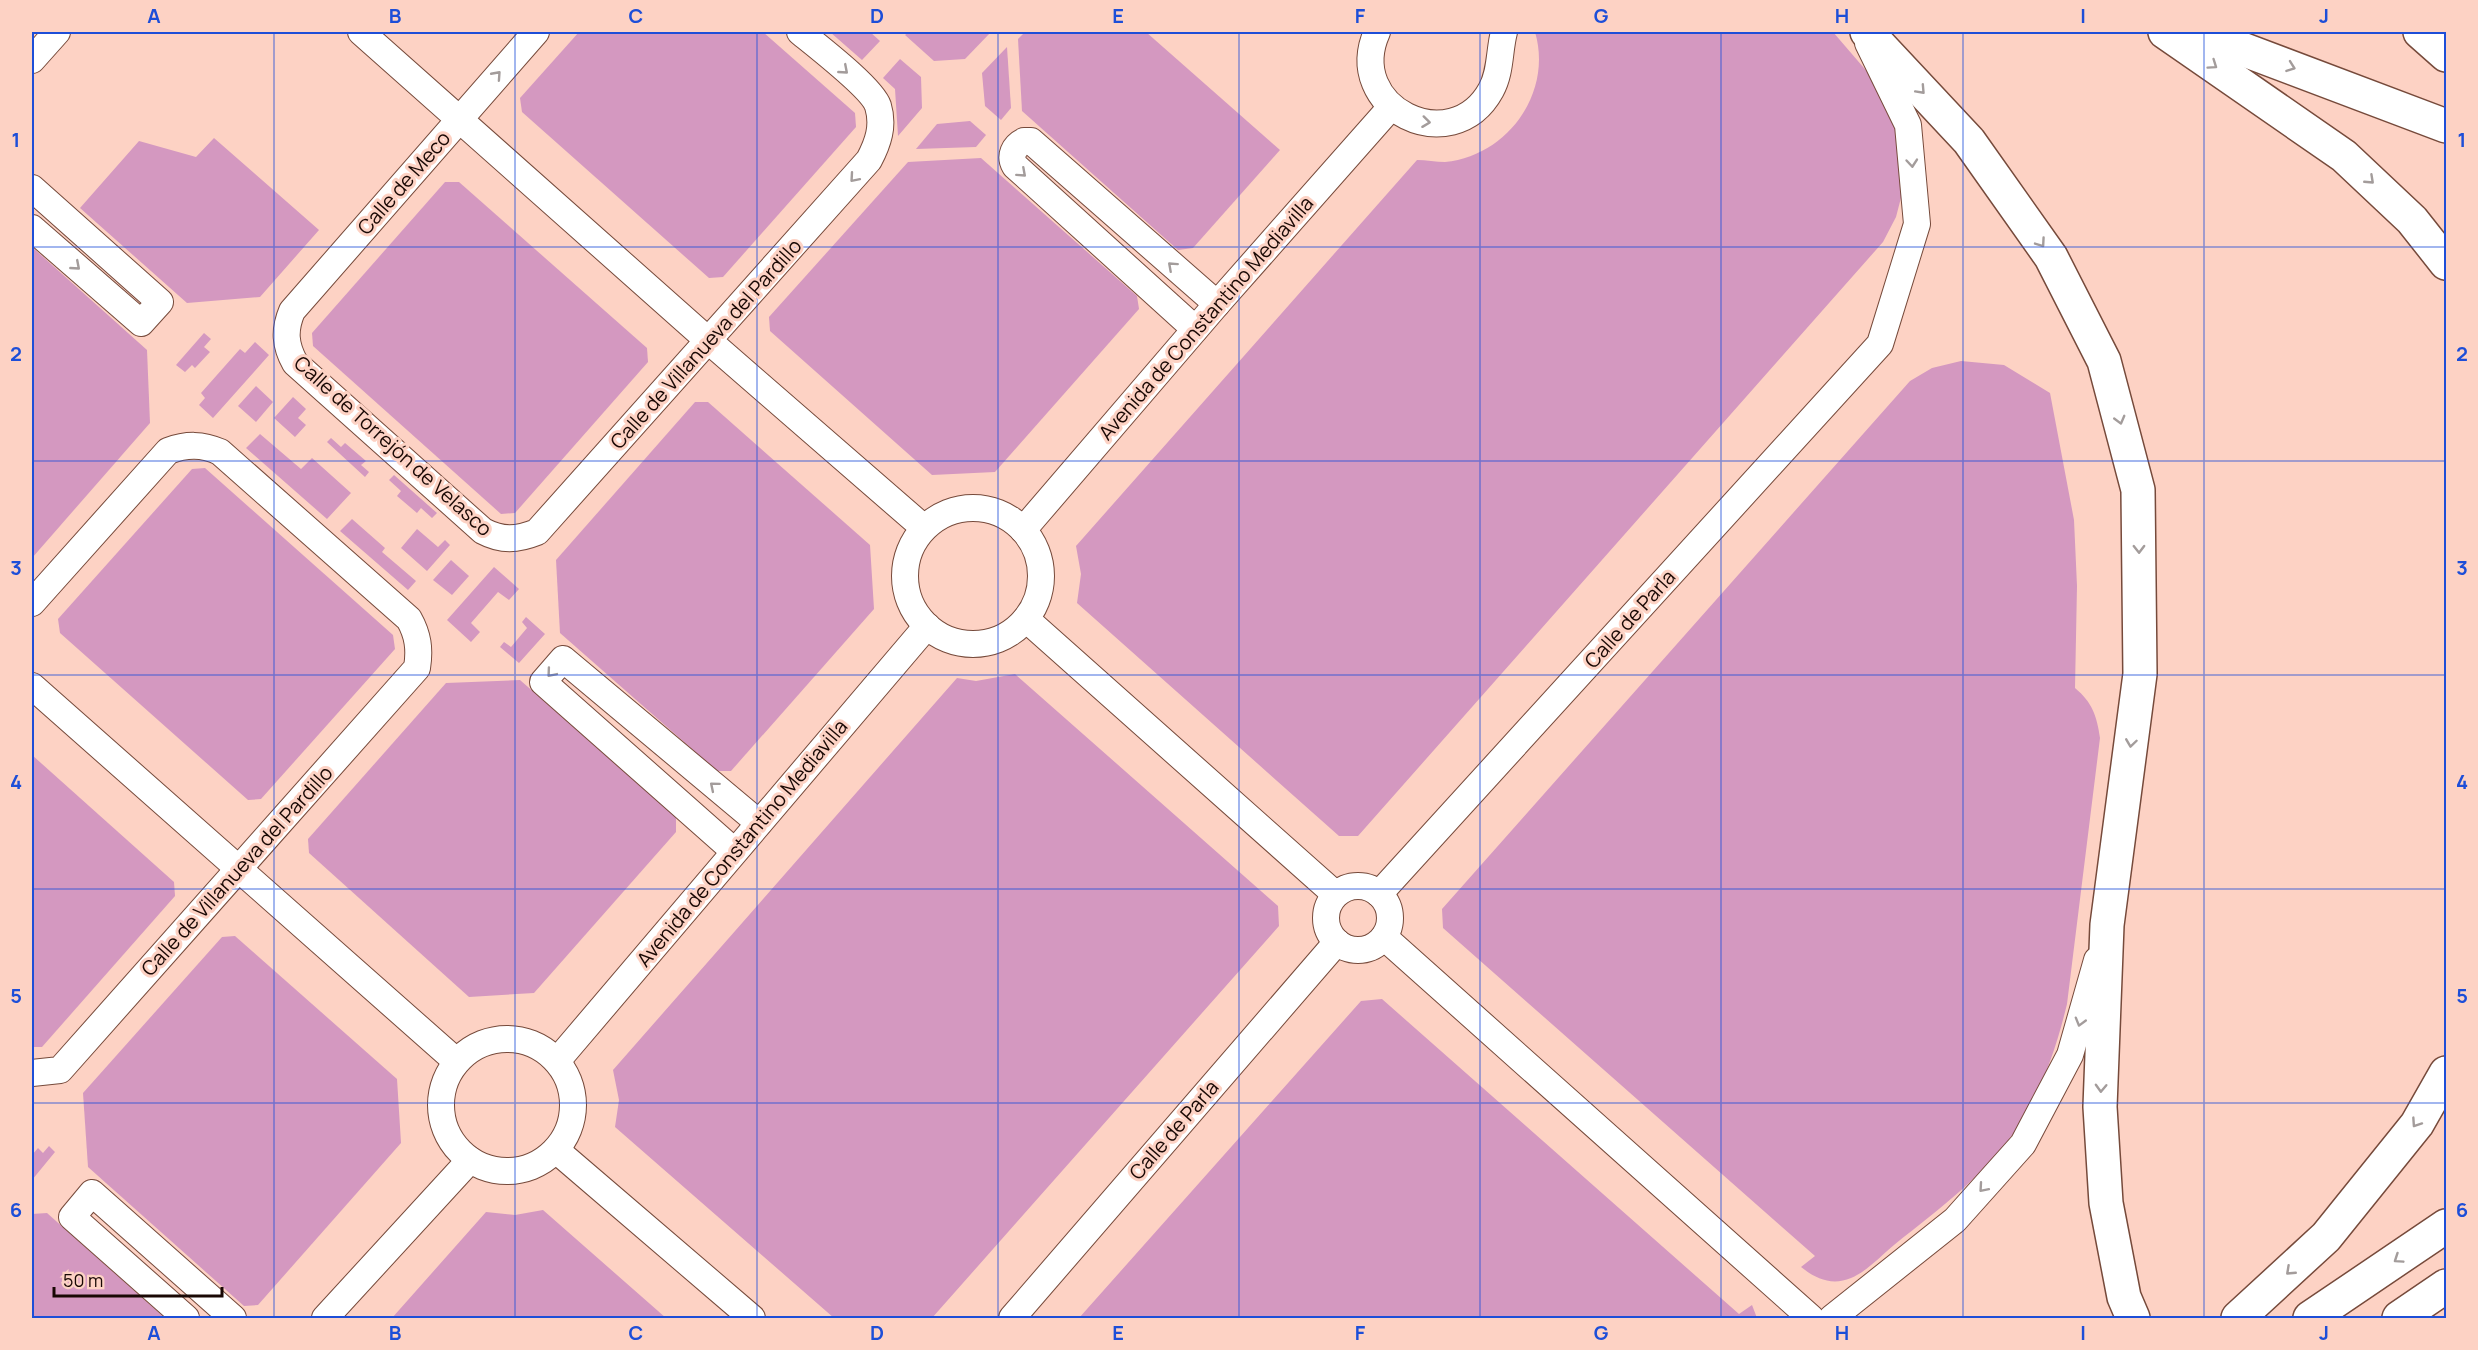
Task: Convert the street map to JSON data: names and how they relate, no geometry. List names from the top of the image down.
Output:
{
  "streets": {
    "street": [
      "Calle de Meco",
      "Avenida de Constantino Mediavilla",
      "Calle de Villanueva del Pardillo",
      "Calle de Torrejón de Velasco",
      "Calle de Parla"
    ]
  },
  "crossings": [
    ["Calle de Meco", "Calle de Torrejón de Velasco"],
    ["Calle de Villanueva del Pardillo", "Calle de Torrejón de Velasco"]
  ],
  "one_way": ["Calle de Parla"],
  "scale_bar": "50 m",
  "grid": {
    "columns": [
      "A",
      "B",
      "C",
      "D",
      "E",
      "F",
      "G",
      "H",
      "I",
      "J"
    ],
    "rows": [
      "1",
      "2",
      "3",
      "4",
      "5",
      "6"
    ]
  }
}
